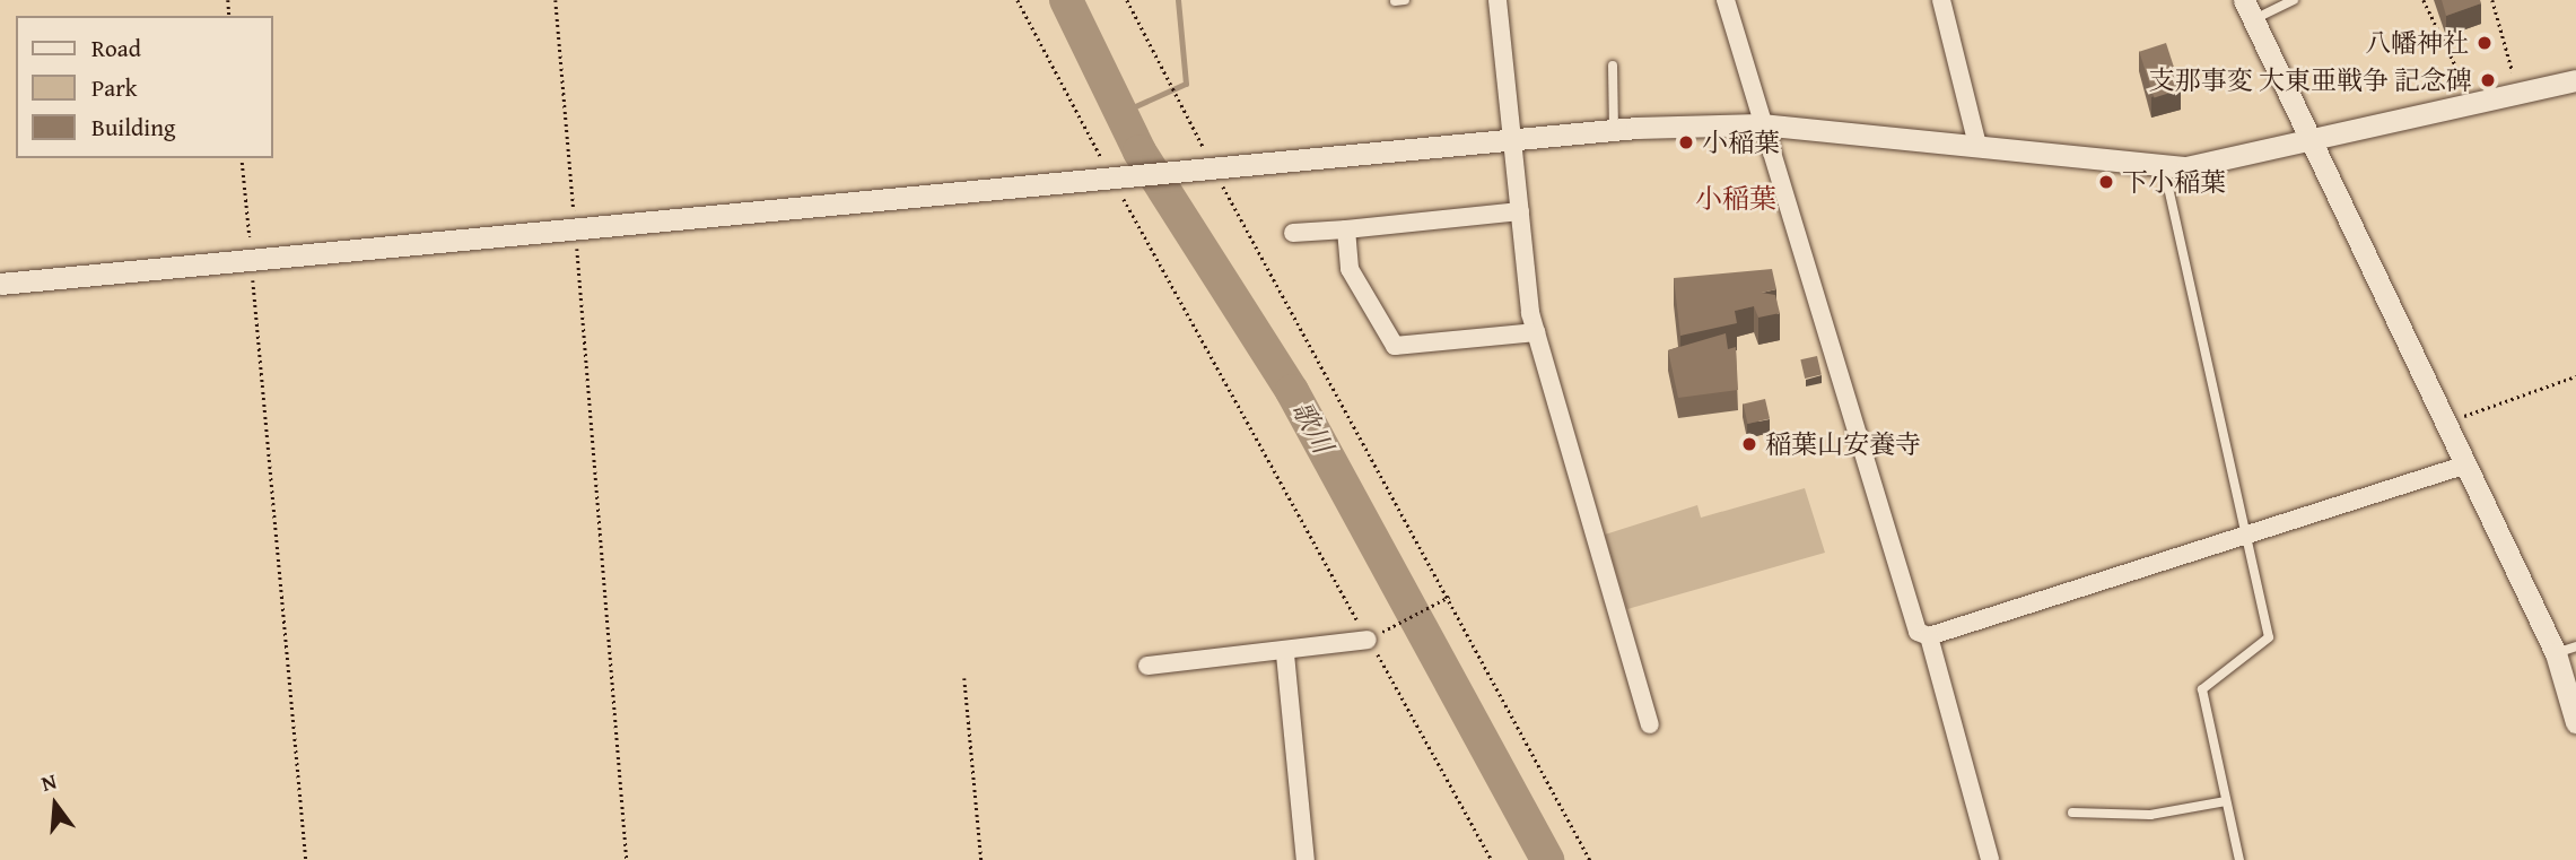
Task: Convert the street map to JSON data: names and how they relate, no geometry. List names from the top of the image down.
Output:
{
  "districts": ["小稲葉"],
  "water": ["歌川"],
  "places": [
    "八幡神社",
    "支那事変 大東亜戦争 記念碑",
    "小稲葉",
    "下小稲葉",
    "稲葉山安養寺"
  ],
  "legend": ["Road", "Park", "Building"],
  "north": "top"
}
